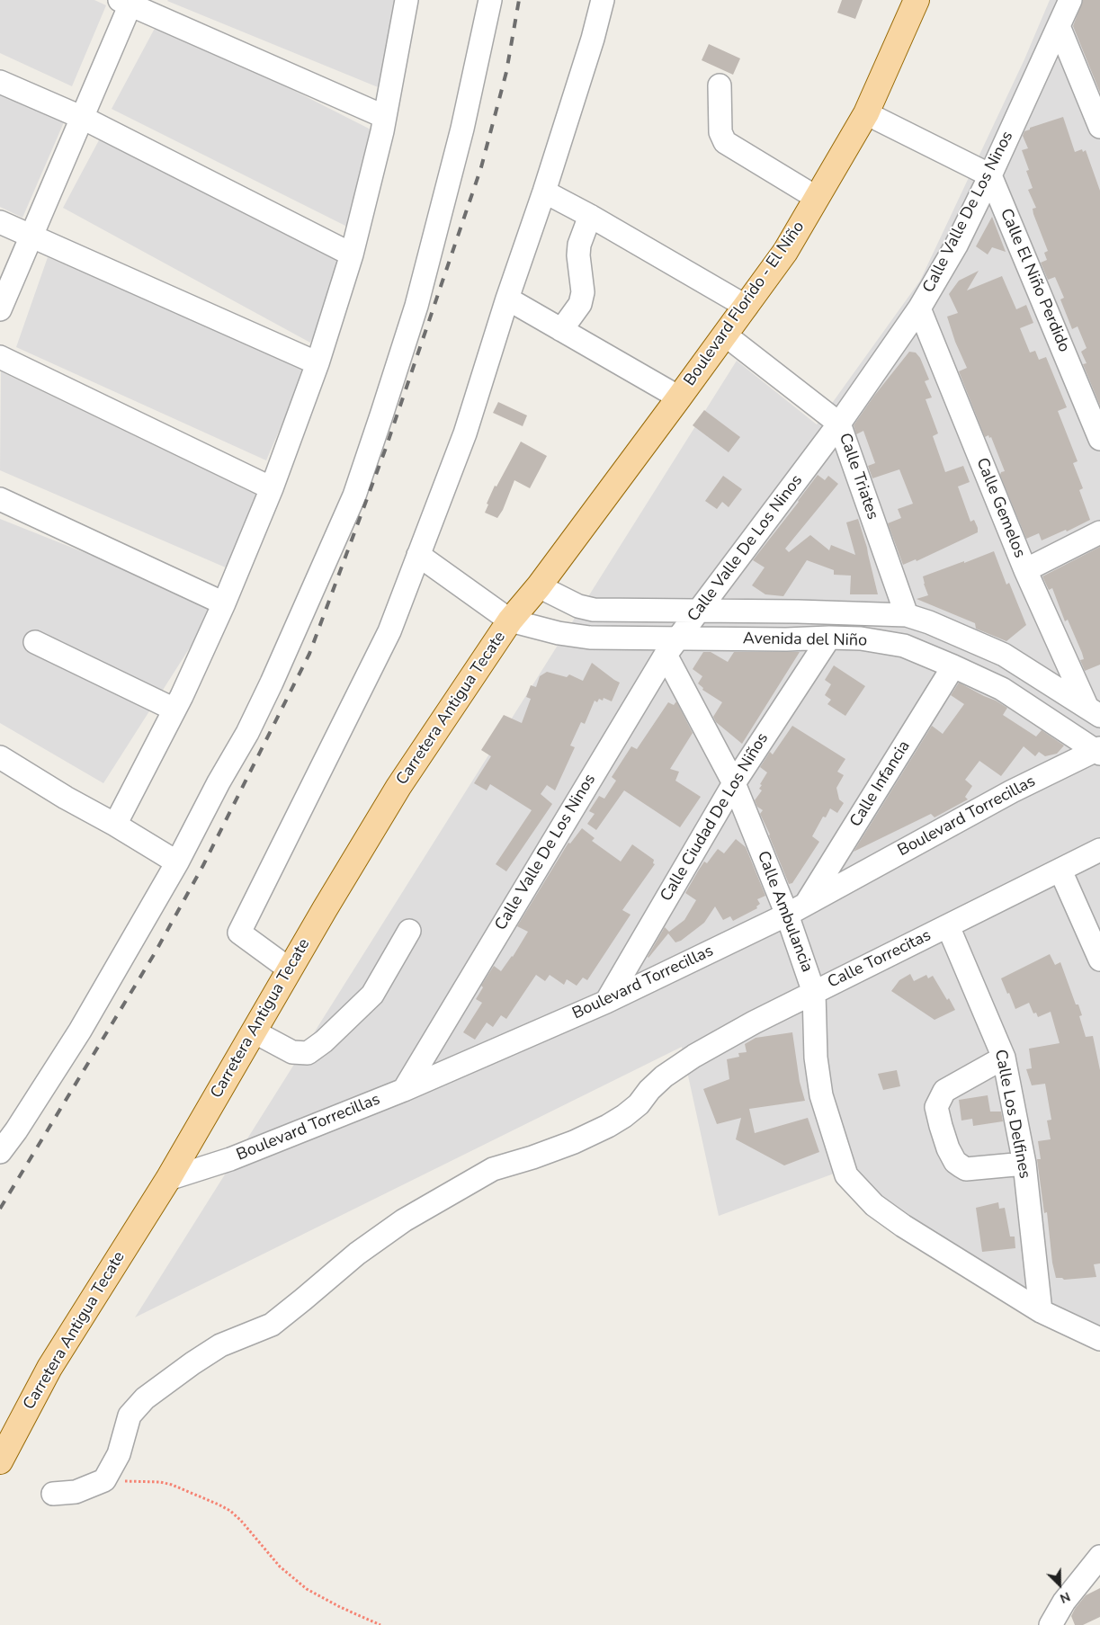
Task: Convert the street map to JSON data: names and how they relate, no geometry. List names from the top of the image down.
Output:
{
  "streets": {
    "main road": ["Boulevard Florido - El Niño", "Carretera Antigua Tecate"],
    "street": [
      "Calle Valle De Los Ninos",
      "Calle El Niño Perdido",
      "Calle Triates",
      "Calle Gemelos",
      "Avenida del Niño",
      "Calle Infancia",
      "Boulevard Torrecillas",
      "Calle Ciudad De Los Niños",
      "Calle Ambulancia",
      "Calle Torrecitas",
      "Calle Los Delfines"
    ]
  },
  "crossings": [
    ["Calle Valle De Los Ninos", "Calle El Niño Perdido"],
    ["Calle Valle De Los Ninos", "Calle Triates"],
    ["Calle Valle De Los Ninos", "Calle Gemelos"],
    ["Calle Valle De Los Ninos", "Avenida del Niño"],
    ["Calle Valle De Los Ninos", "Boulevard Torrecillas"],
    ["Calle Valle De Los Ninos", "Calle Ambulancia"],
    ["Boulevard Florido - El Niño", "Calle Triates"],
    ["Boulevard Florido - El Niño", "Avenida del Niño"],
    ["Boulevard Florido - El Niño", "Carretera Antigua Tecate"],
    ["Calle Triates", "Avenida del Niño"],
    ["Calle Gemelos", "Avenida del Niño"],
    ["Avenida del Niño", "Carretera Antigua Tecate"],
    ["Avenida del Niño", "Calle Infancia"],
    ["Avenida del Niño", "Boulevard Torrecillas"],
    ["Avenida del Niño", "Calle Ciudad De Los Niños"],
    ["Avenida del Niño", "Calle Ambulancia"],
    ["Carretera Antigua Tecate", "Boulevard Torrecillas"],
    ["Calle Infancia", "Boulevard Torrecillas"],
    ["Boulevard Torrecillas", "Calle Ciudad De Los Niños"],
    ["Boulevard Torrecillas", "Calle Ambulancia"],
    ["Calle Ciudad De Los Niños", "Calle Ambulancia"],
    ["Calle Ambulancia", "Calle Torrecitas"],
    ["Calle Ambulancia", "Calle Los Delfines"],
    ["Calle Torrecitas", "Calle Los Delfines"]
  ],
  "north": "bottom right"
}
